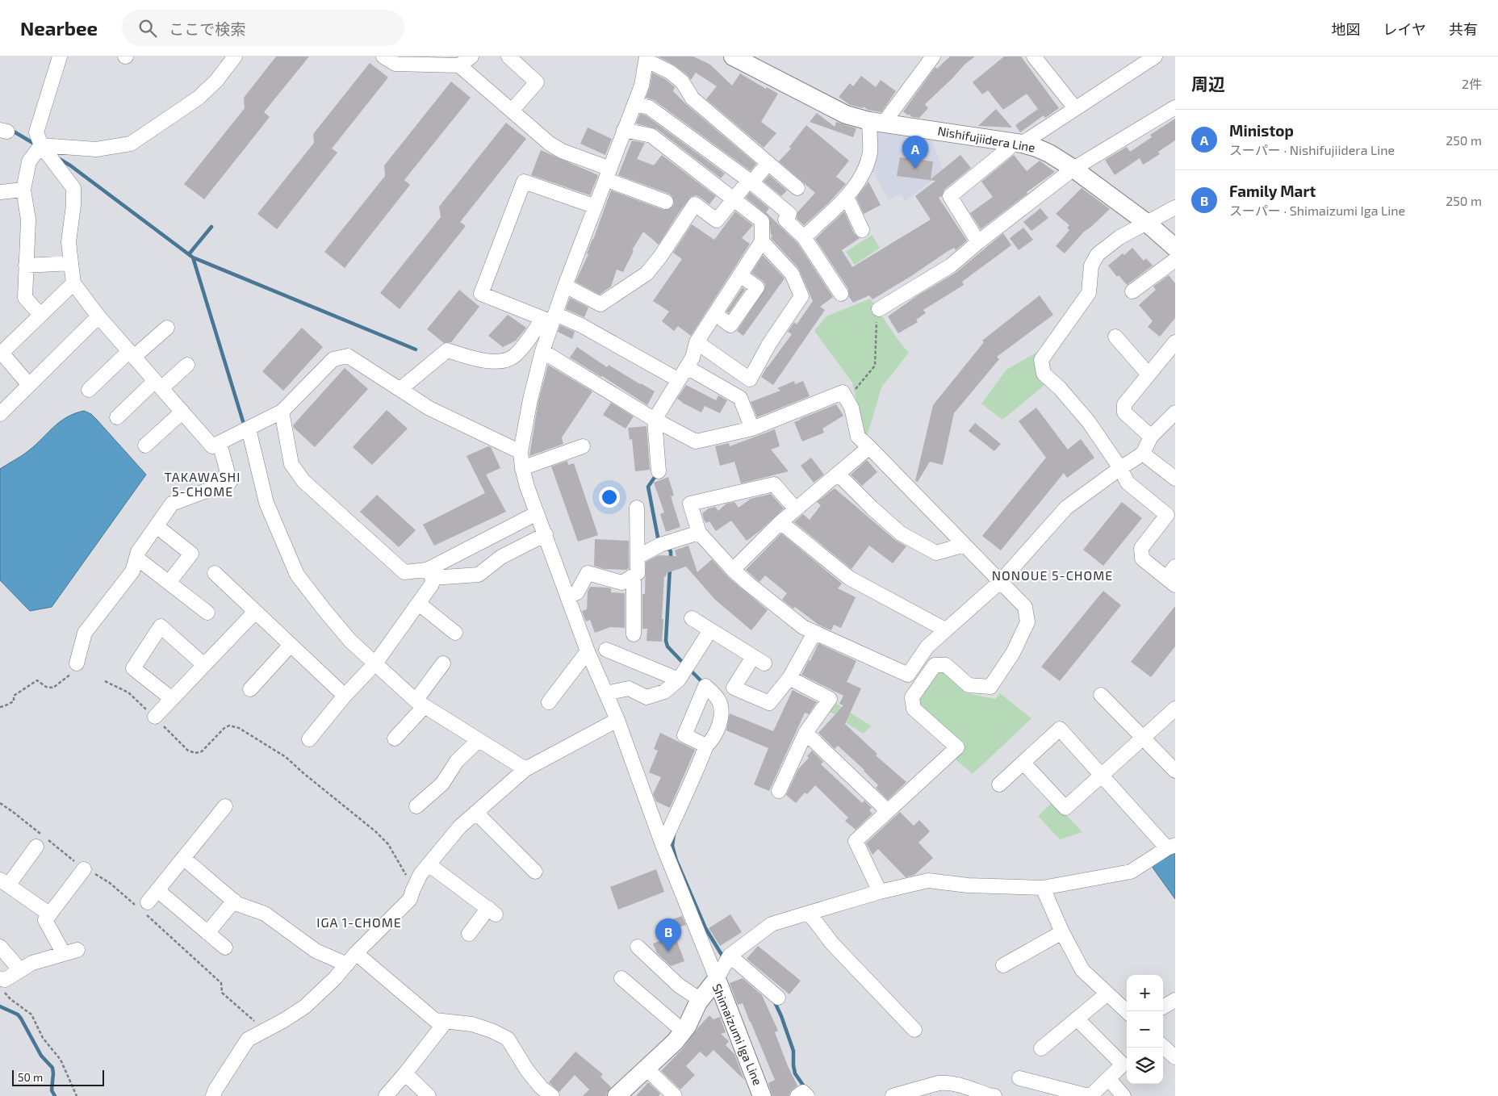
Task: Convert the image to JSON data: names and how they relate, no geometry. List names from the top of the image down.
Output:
{
  "streets": {
    "main road": ["Nishifujiidera Line", "Shimaizumi Iga Line"]
  },
  "districts": ["TAKAWASHI 5-CHOME", "NONOUE 5-CHOME", "IGA 1-CHOME"],
  "scale_bar": "50 m",
  "page": {
    "header": "Nearbee",
    "search": "ここで検索",
    "nav": ["地図", "レイヤ", "共有"],
    "heading": ["周辺", "2件"],
    "list": [
      {
        "mark": "A",
        "name": "Ministop",
        "note": "スーパー · Nishifujiidera Line",
        "value": "250 m"
      },
      {
        "mark": "B",
        "name": "Family Mart",
        "note": "スーパー · Shimaizumi Iga Line",
        "value": "250 m"
      }
    ],
    "pins": ["A", "B"],
    "map_buttons": ["+", "−"],
    "scale": "50 m"
  }
}
